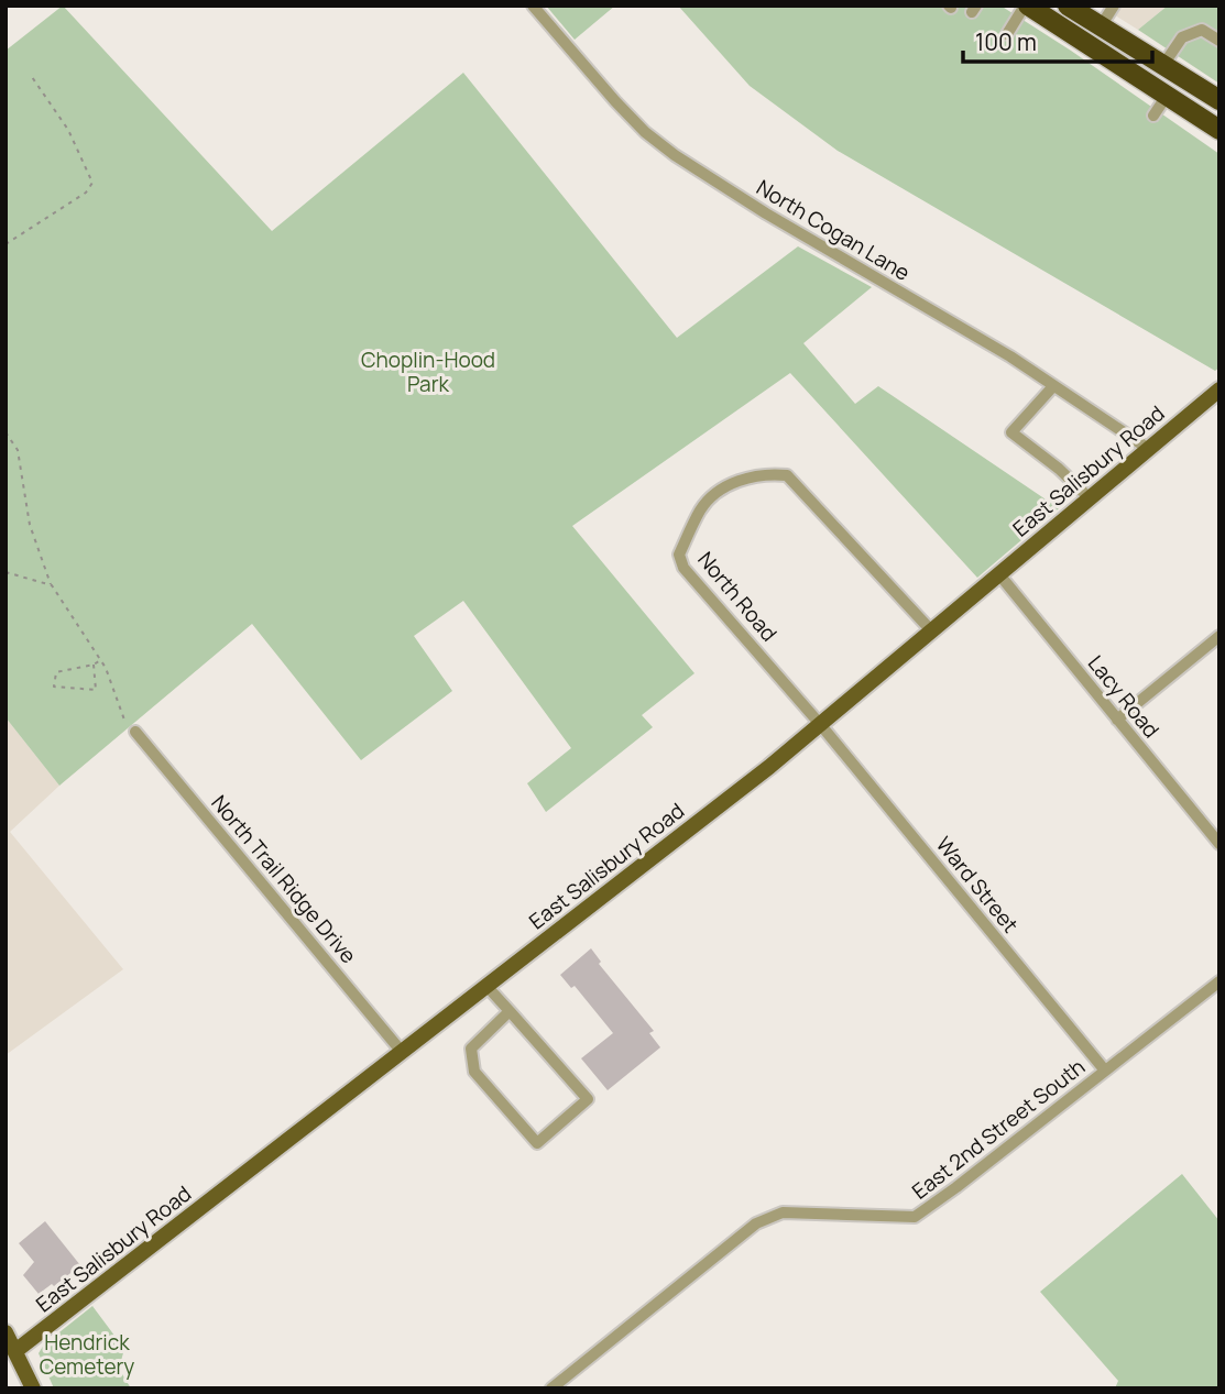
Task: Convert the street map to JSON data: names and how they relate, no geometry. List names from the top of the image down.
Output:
{
  "streets": {
    "main road": ["East Salisbury Road"],
    "street": [
      "North Cogan Lane",
      "North Road",
      "Lacy Road",
      "North Trail Ridge Drive",
      "Ward Street",
      "East 2nd Street South"
    ]
  },
  "crossings": [
    ["North Cogan Lane", "East Salisbury Road"],
    ["East Salisbury Road", "North Road"],
    ["East Salisbury Road", "Lacy Road"],
    ["East Salisbury Road", "North Trail Ridge Drive"],
    ["East Salisbury Road", "Ward Street"],
    ["North Road", "Ward Street"],
    ["Ward Street", "East 2nd Street South"]
  ],
  "parks": ["Choplin-Hood Park", "Hendrick Cemetery"],
  "scale_bar": "100 m"
}
